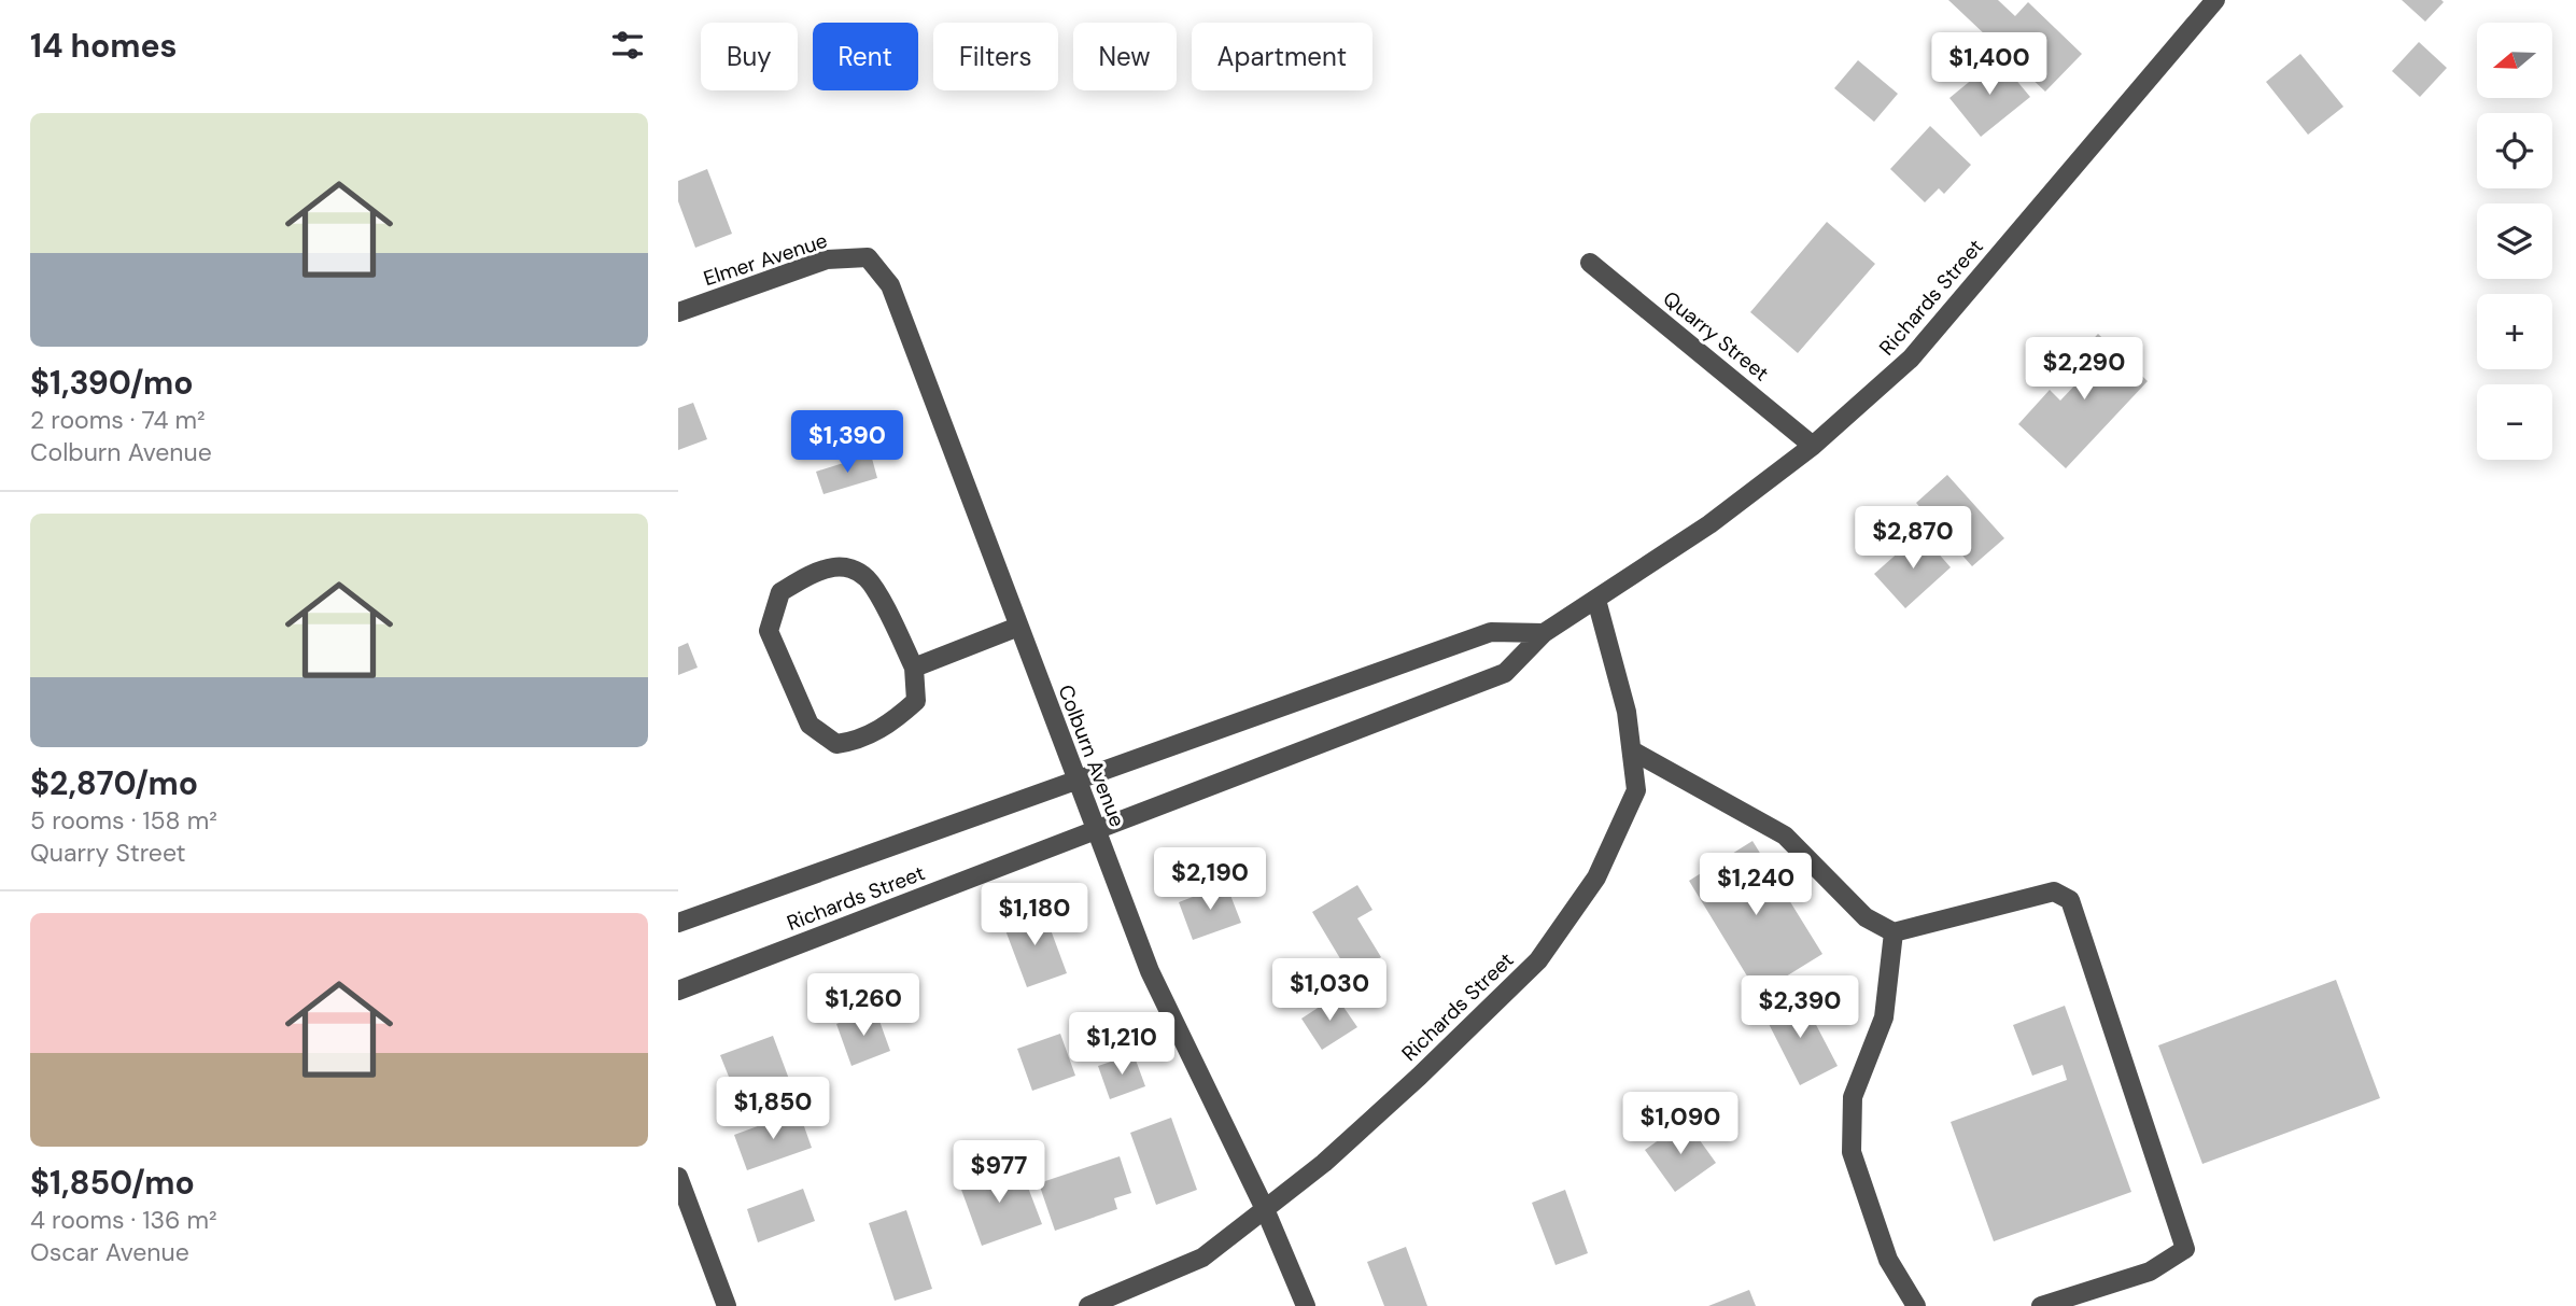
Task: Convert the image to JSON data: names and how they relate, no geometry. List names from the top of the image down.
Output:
{
  "streets": {
    "street": [
      "Elmer Avenue",
      "Richards Street",
      "Quarry Street",
      "Colburn Avenue"
    ]
  },
  "crossings": [
    ["Elmer Avenue", "Colburn Avenue"],
    ["Richards Street", "Quarry Street"],
    ["Richards Street", "Colburn Avenue"]
  ],
  "north": "left",
  "page": {
    "heading": "14 homes",
    "map_buttons": ["+", "−"],
    "chip": [
      "Buy",
      "Rent",
      "Filters",
      "New",
      "Apartment"
    ],
    "price": [
      "$1,400",
      "$2,290",
      "$1,390",
      "$2,870",
      "$2,190",
      "$1,240",
      "$1,180",
      "$1,030",
      "$1,260",
      "$2,390",
      "$1,210",
      "$1,850",
      "$1,090",
      "$977"
    ],
    "list": [
      {
        "name": "$1,390/mo",
        "note": "2 rooms · 74 m² · Colburn Avenue"
      },
      {
        "name": "$2,870/mo",
        "note": "5 rooms · 158 m² · Quarry Street"
      },
      {
        "name": "$1,850/mo",
        "note": "4 rooms · 136 m² · Oscar Avenue"
      }
    ]
  }
}
